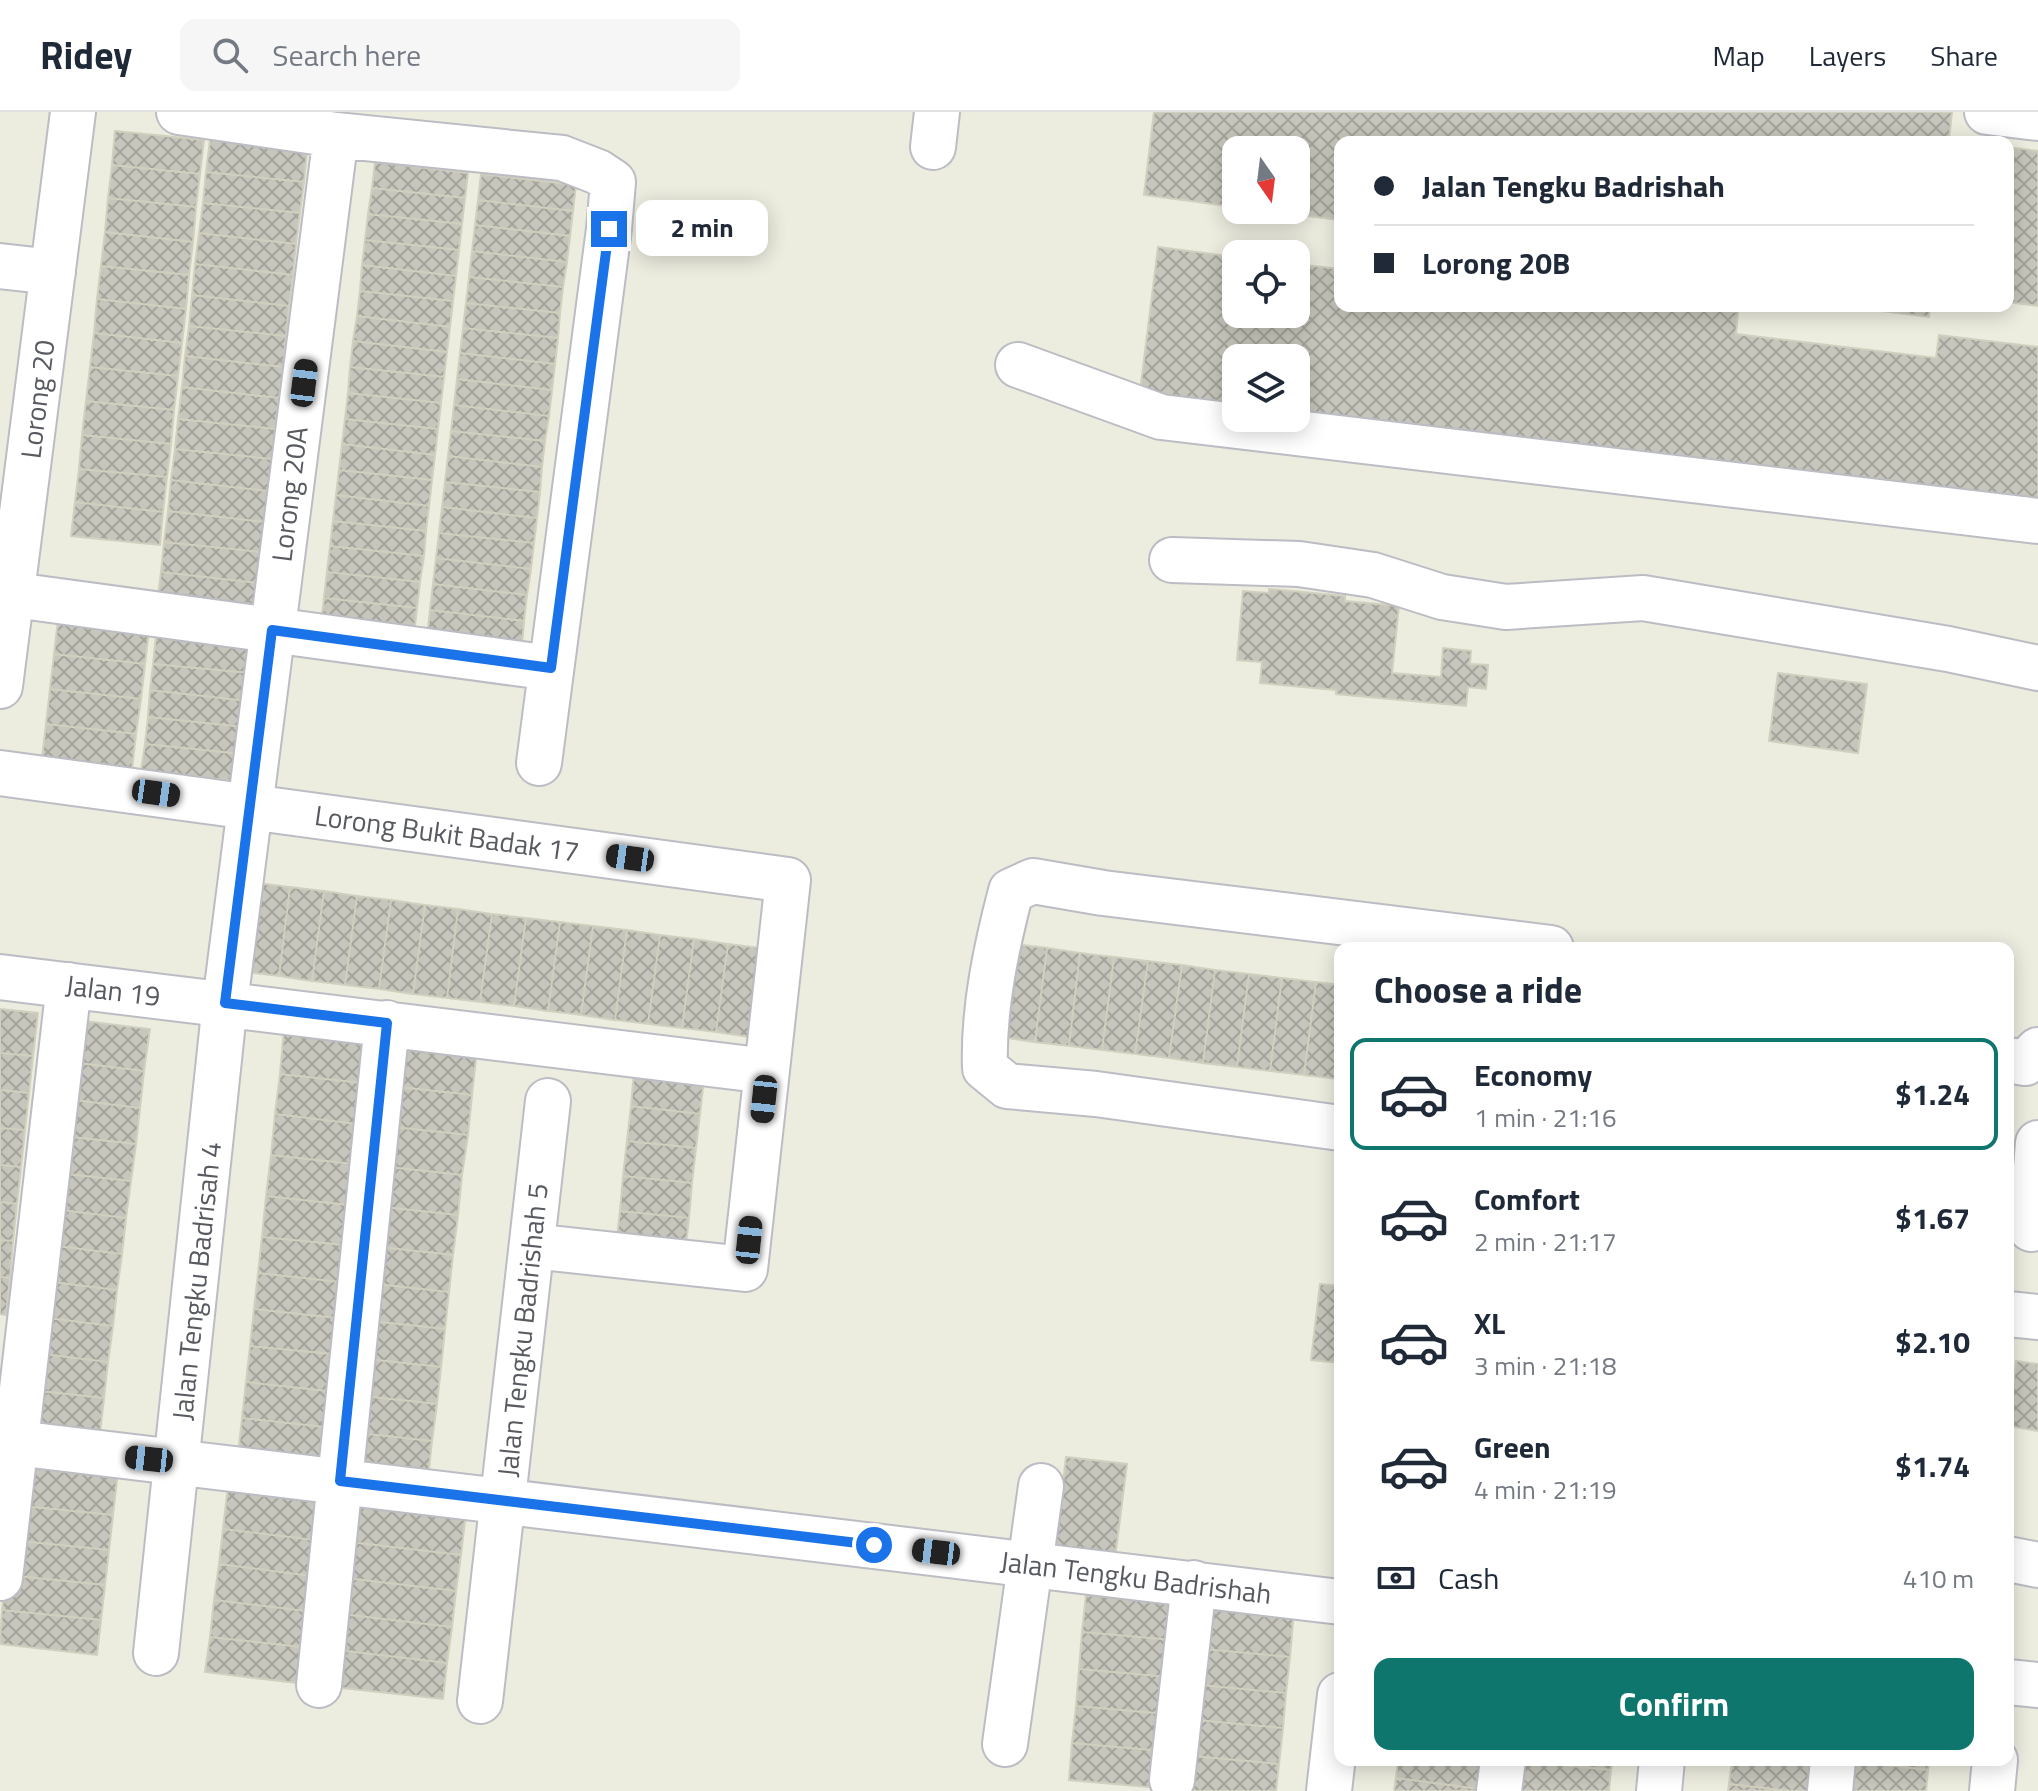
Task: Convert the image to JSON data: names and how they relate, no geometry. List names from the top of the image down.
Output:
{
  "streets": {
    "street": [
      "Lorong 20",
      "Lorong 20A",
      "Lorong Bukit Badak 17",
      "Jalan 19",
      "Jalan Tengku Badrisah 4",
      "Jalan Tengku Badrishah 5",
      "Jalan Tengku Badrishah"
    ]
  },
  "crossings": [
    ["Lorong 20A", "Lorong Bukit Badak 17"],
    ["Lorong 20A", "Jalan Tengku Badrisah 4"],
    ["Lorong Bukit Badak 17", "Jalan 19"],
    ["Lorong Bukit Badak 17", "Jalan Tengku Badrisah 4"],
    ["Jalan 19", "Jalan Tengku Badrisah 4"],
    ["Jalan Tengku Badrisah 4", "Jalan Tengku Badrishah"],
    ["Jalan Tengku Badrishah 5", "Jalan Tengku Badrishah"]
  ],
  "north": "bottom",
  "page": {
    "header": "Ridey",
    "search": "Search here",
    "nav": ["Map", "Layers", "Share"],
    "banner": ["Jalan Tengku Badrishah", "Lorong 20B"],
    "bubble": "2 min",
    "heading": "Choose a ride",
    "list": [
      {
        "name": "Economy",
        "note": "1 min · 21:16",
        "value": "$1.24"
      },
      {
        "name": "Comfort",
        "note": "2 min · 21:17",
        "value": "$1.67"
      },
      {
        "name": "XL",
        "note": "3 min · 21:18",
        "value": "$2.10"
      },
      {
        "name": "Green",
        "note": "4 min · 21:19",
        "value": "$1.74"
      }
    ],
    "pay": ["Cash", "410 m"],
    "buttons": "Confirm"
  }
}
